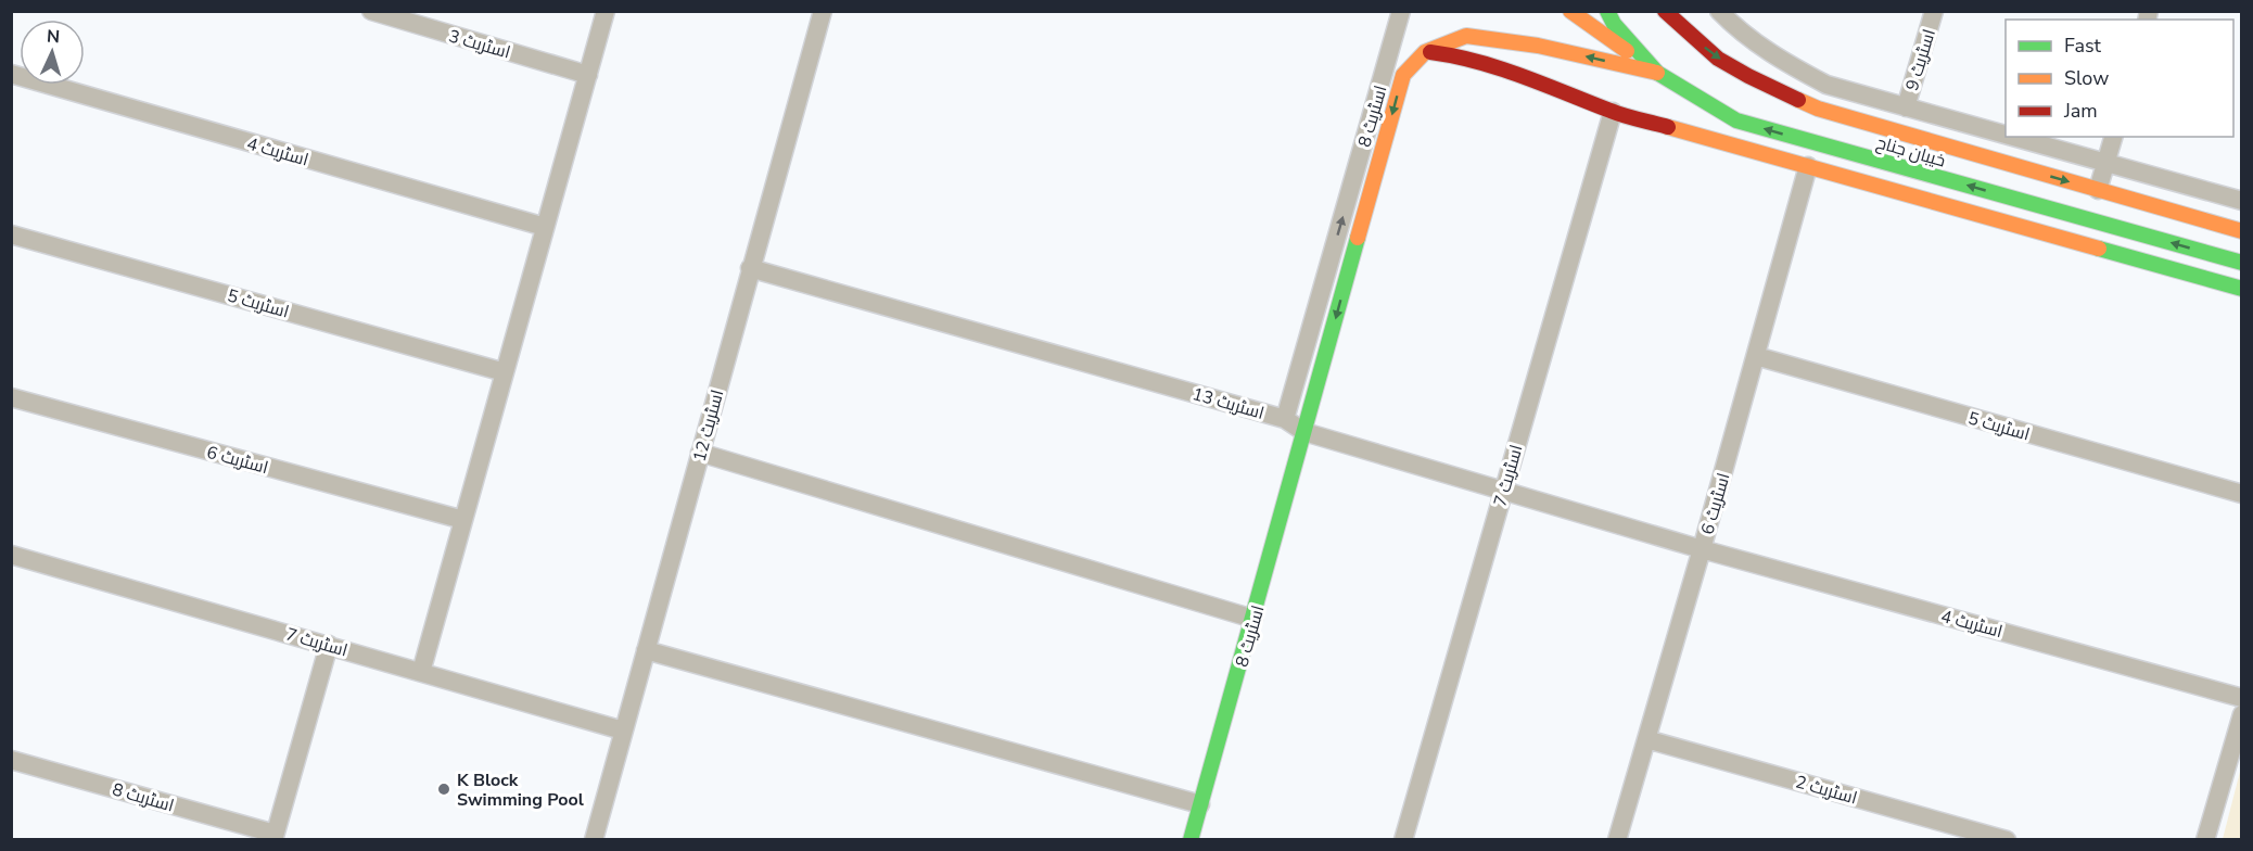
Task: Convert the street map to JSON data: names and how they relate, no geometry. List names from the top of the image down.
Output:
{
  "streets": {
    "street": [
      "اسٹریٹ 3",
      "اسٹریٹ 9",
      "اسٹریٹ 8",
      "اسٹریٹ 4",
      "خیبان جناح",
      "اسٹریٹ 5",
      "اسٹریٹ 13",
      "اسٹریٹ 12",
      "اسٹریٹ 6",
      "اسٹریٹ 7",
      "اسٹریٹ 2"
    ]
  },
  "crossings": [
    ["اسٹریٹ 8", "اسٹریٹ 13"],
    ["اسٹریٹ 4", "اسٹریٹ 13"],
    ["اسٹریٹ 4", "اسٹریٹ 6"],
    ["اسٹریٹ 5", "اسٹریٹ 6"],
    ["اسٹریٹ 13", "اسٹریٹ 12"],
    ["اسٹریٹ 13", "اسٹریٹ 6"],
    ["اسٹریٹ 13", "اسٹریٹ 7"],
    ["اسٹریٹ 12", "اسٹریٹ 7"],
    ["اسٹریٹ 6", "اسٹریٹ 2"]
  ],
  "places": ["K Block Swimming Pool"],
  "legend": ["Fast", "Slow", "Jam"],
  "north": "top"
}
